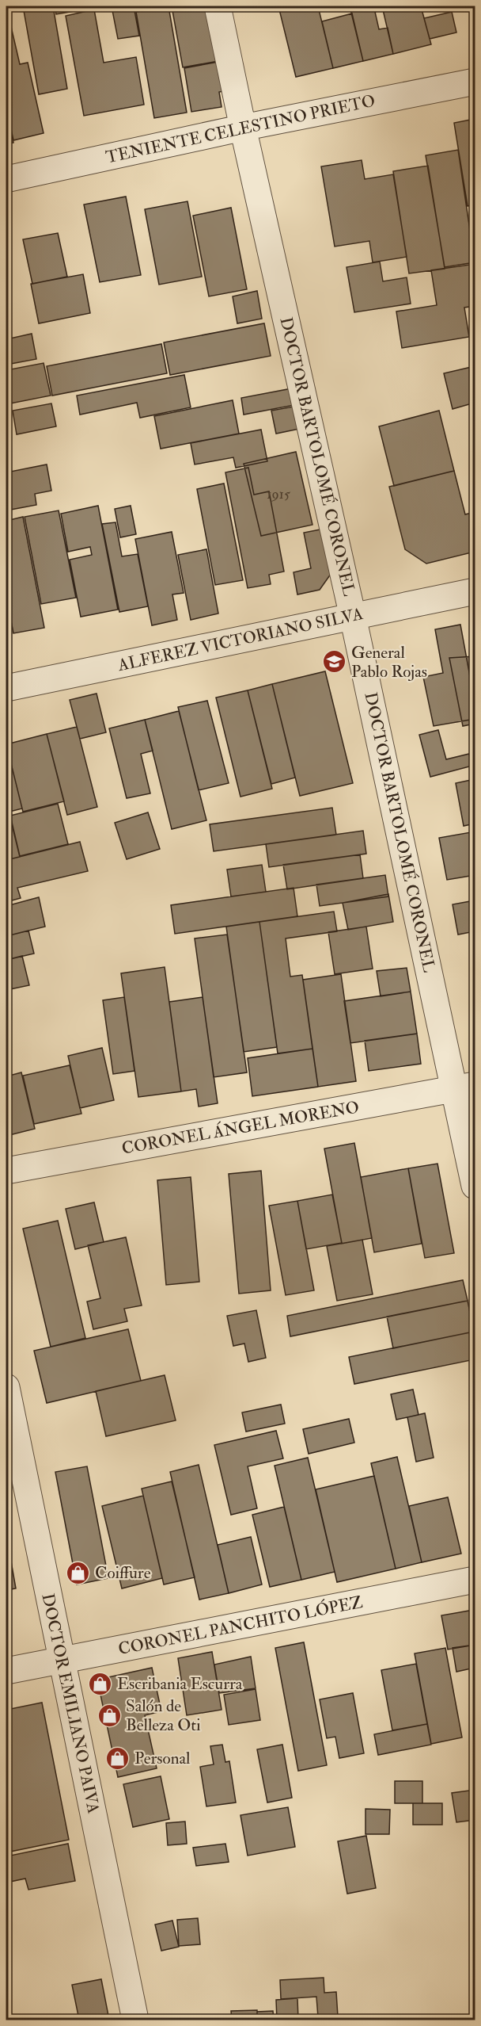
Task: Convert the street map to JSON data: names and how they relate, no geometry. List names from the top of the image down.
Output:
{
  "streets": {
    "street": [
      "TENIENTE CELESTINO PRIETO",
      "DOCTOR BARTOLOMÉ CORONEL",
      "ALFEREZ VICTORIANO SILVA",
      "CORONEL ÁNGEL MORENO",
      "CORONEL PANCHITO LÓPEZ",
      "DOCTOR EMILIANO PAIVA"
    ]
  },
  "crossings": [
    ["TENIENTE CELESTINO PRIETO", "DOCTOR BARTOLOMÉ CORONEL"],
    ["DOCTOR BARTOLOMÉ CORONEL", "ALFEREZ VICTORIANO SILVA"],
    ["DOCTOR BARTOLOMÉ CORONEL", "CORONEL ÁNGEL MORENO"],
    ["CORONEL PANCHITO LÓPEZ", "DOCTOR EMILIANO PAIVA"]
  ],
  "places": {
    "school or university": ["General Pablo Rojas"],
    "shop": [
      "Coiffure",
      "Escribania Escurra",
      "Salón de Belleza Oti",
      "Personal"
    ]
  },
  "house_numbers": ["1915"]
}
